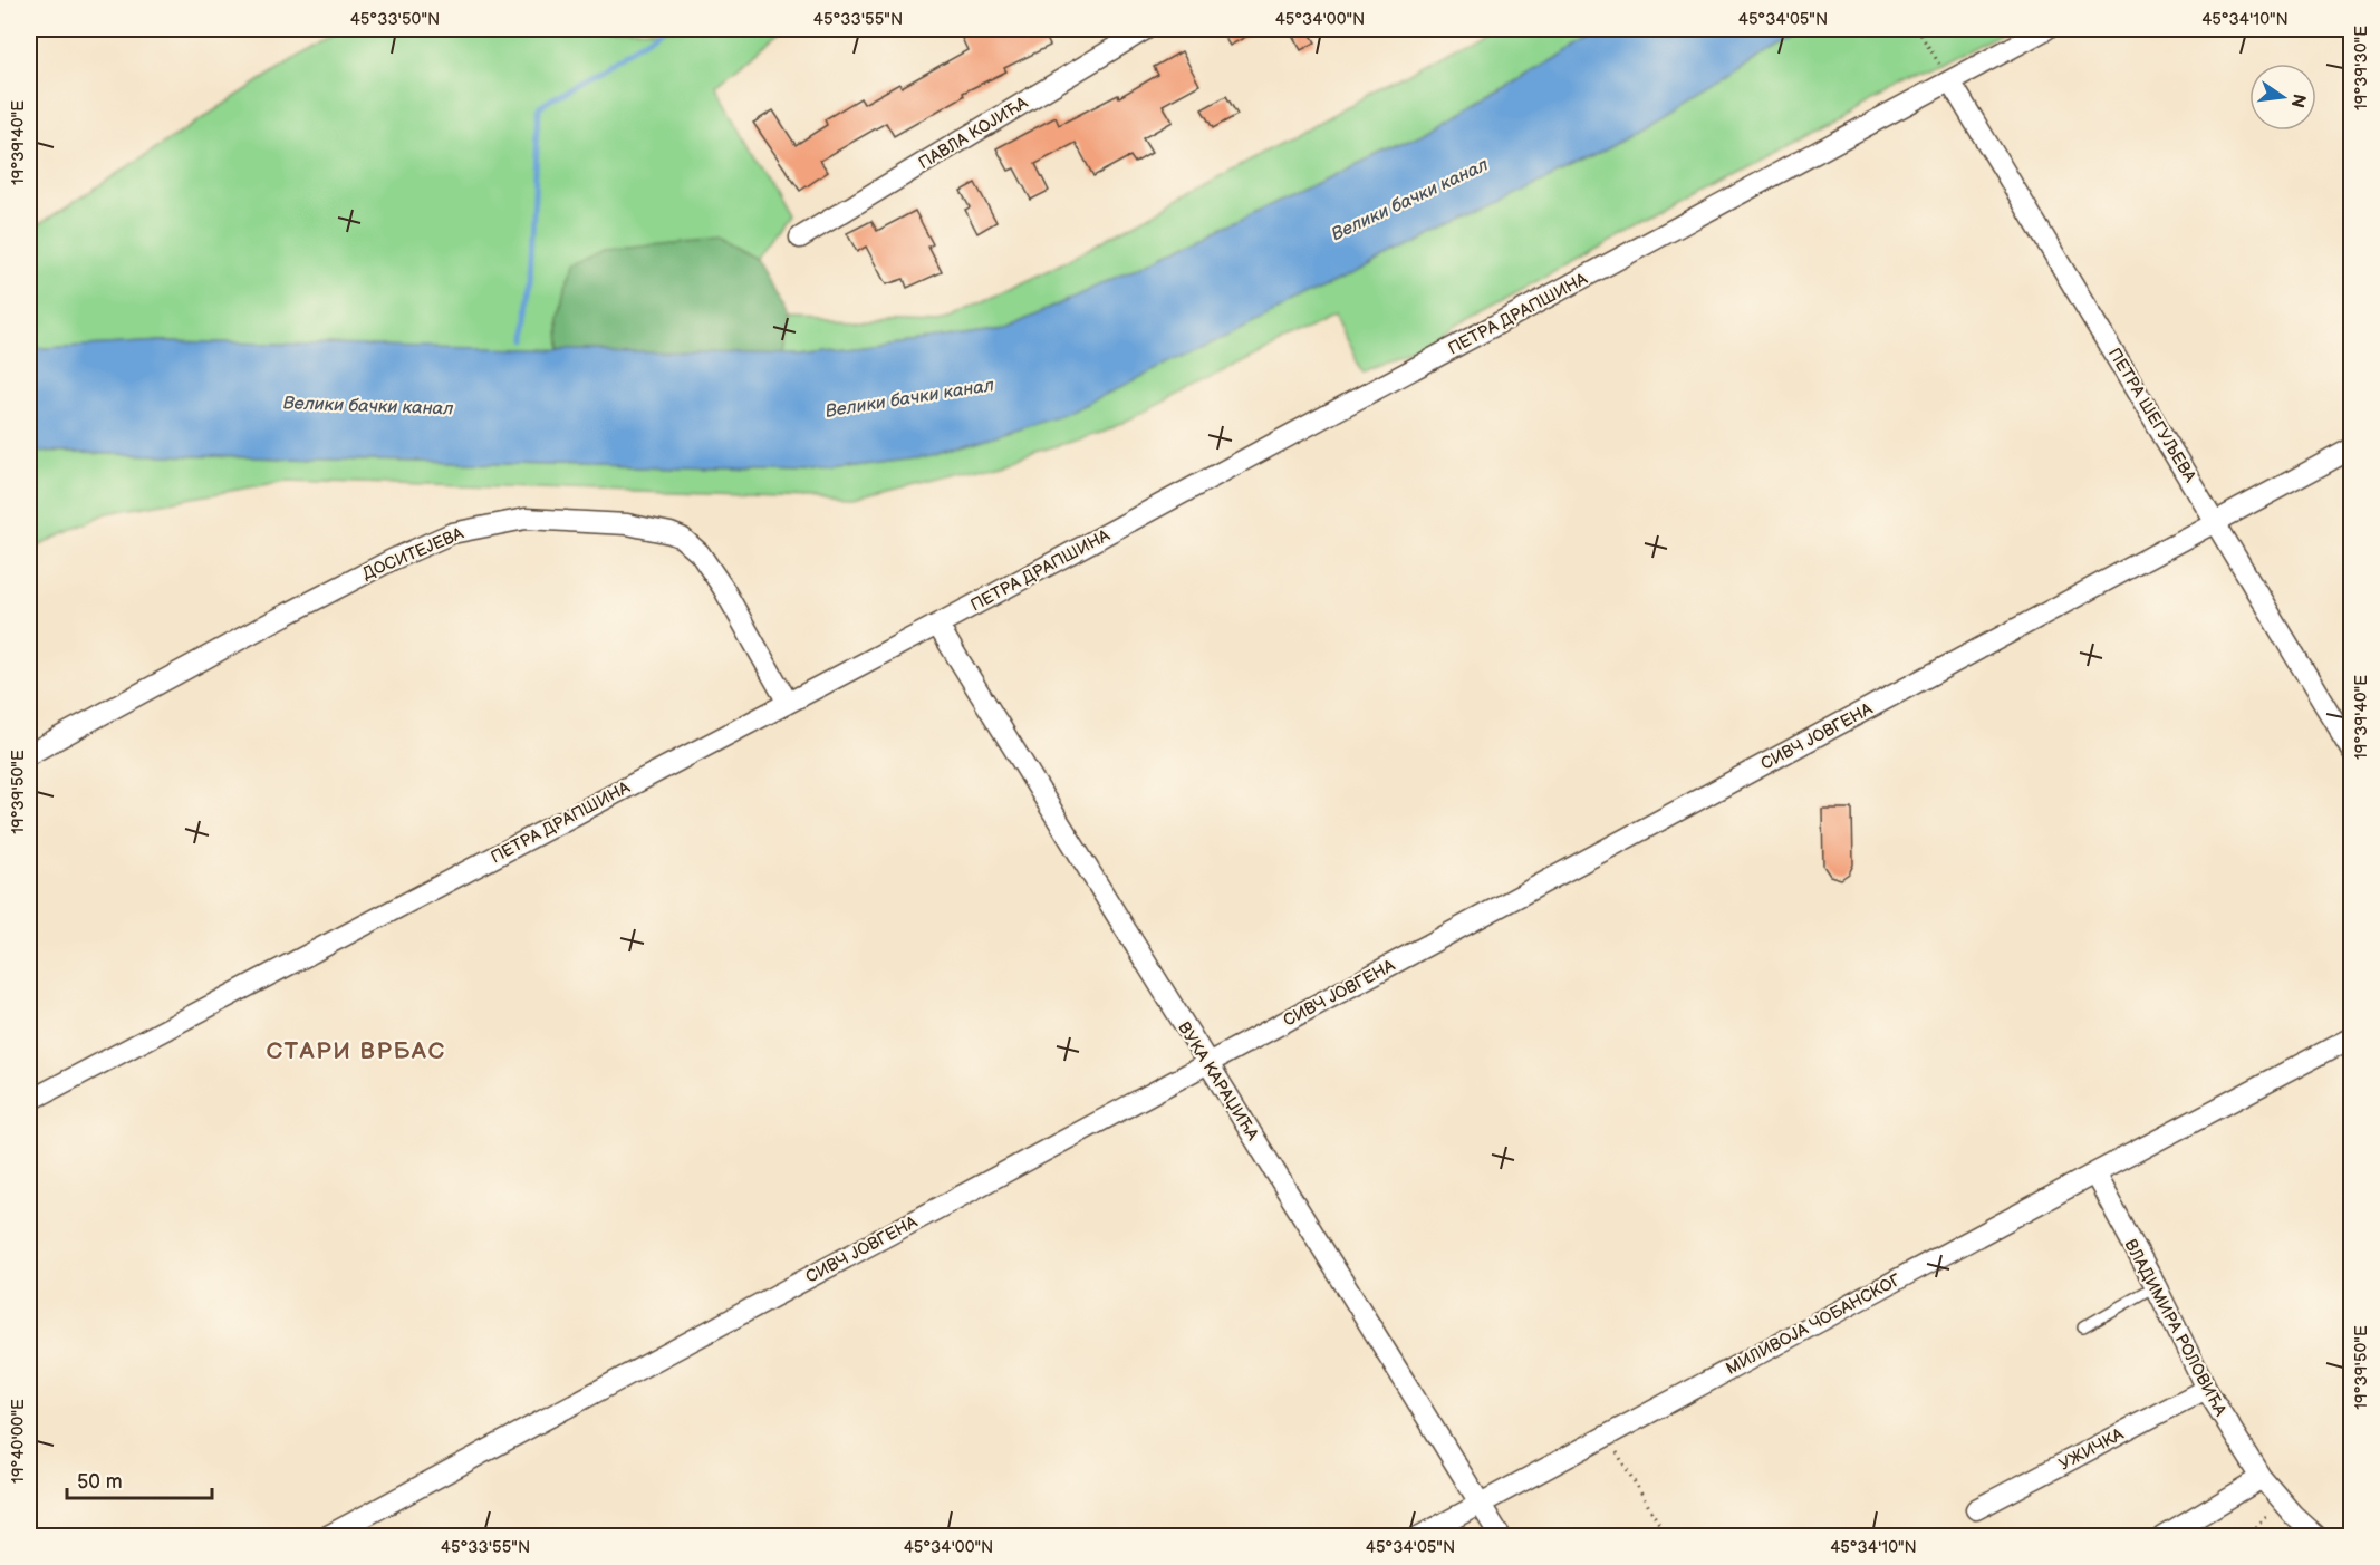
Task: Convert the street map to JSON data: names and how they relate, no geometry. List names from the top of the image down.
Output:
{
  "streets": {
    "street": [
      "ПАВЛА КОЈИЋА",
      "ПЕТРА ДРАПШИНА",
      "ПЕТРА ШЕГУЉЕВА",
      "ДОСИТЕЈЕВА",
      "СИВЧ ЈОВГЕНА",
      "ВУКА КАРАЏИЋА",
      "МИЛИВОЈА ЧОБАНСКОГ",
      "ВЛАДИМИРА РОЛОВИЋА",
      "УЖИЧКА"
    ]
  },
  "crossings": [
    ["ПЕТРА ДРАПШИНА", "ПЕТРА ШЕГУЉЕВА"],
    ["ПЕТРА ДРАПШИНА", "ДОСИТЕЈЕВА"],
    ["ПЕТРА ДРАПШИНА", "ВУКА КАРАЏИЋА"],
    ["ПЕТРА ШЕГУЉЕВА", "СИВЧ ЈОВГЕНА"],
    ["СИВЧ ЈОВГЕНА", "ВУКА КАРАЏИЋА"],
    ["ВУКА КАРАЏИЋА", "МИЛИВОЈА ЧОБАНСКОГ"],
    ["МИЛИВОЈА ЧОБАНСКОГ", "ВЛАДИМИРА РОЛОВИЋА"],
    ["ВЛАДИМИРА РОЛОВИЋА", "УЖИЧКА"]
  ],
  "districts": ["СТАРИ ВРБАС"],
  "water": ["Велики бачки канал"],
  "scale_bar": "50 m",
  "north": "right",
  "coordinates": [
    "45°33'50\"N",
    "45°33'55\"N",
    "45°34'00\"N",
    "45°34'05\"N",
    "45°34'10\"N",
    "19°39'30\"E",
    "19°39'40\"E",
    "19°39'50\"E",
    "19°40'00\"E"
  ]
}
